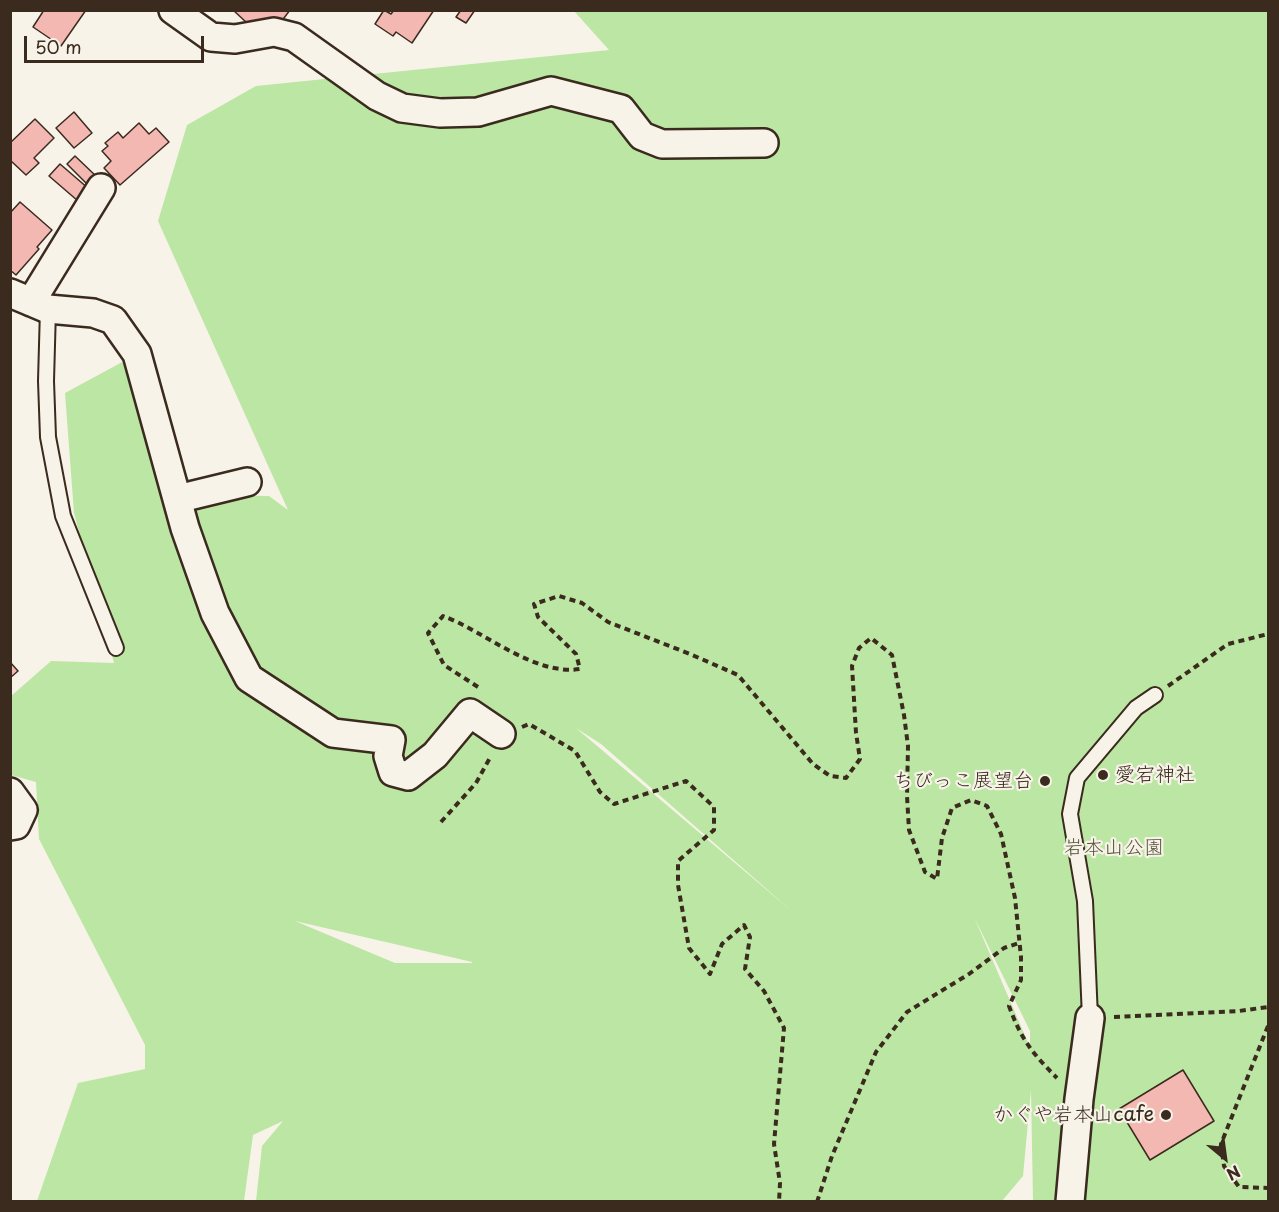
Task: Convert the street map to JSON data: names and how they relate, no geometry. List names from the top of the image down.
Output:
{
  "parks": ["岩本山公園"],
  "places": ["愛宕神社", "ちびっこ展望台", "かぐや岩本山cafe"],
  "scale_bar": "50 m",
  "north": "bottom right"
}
